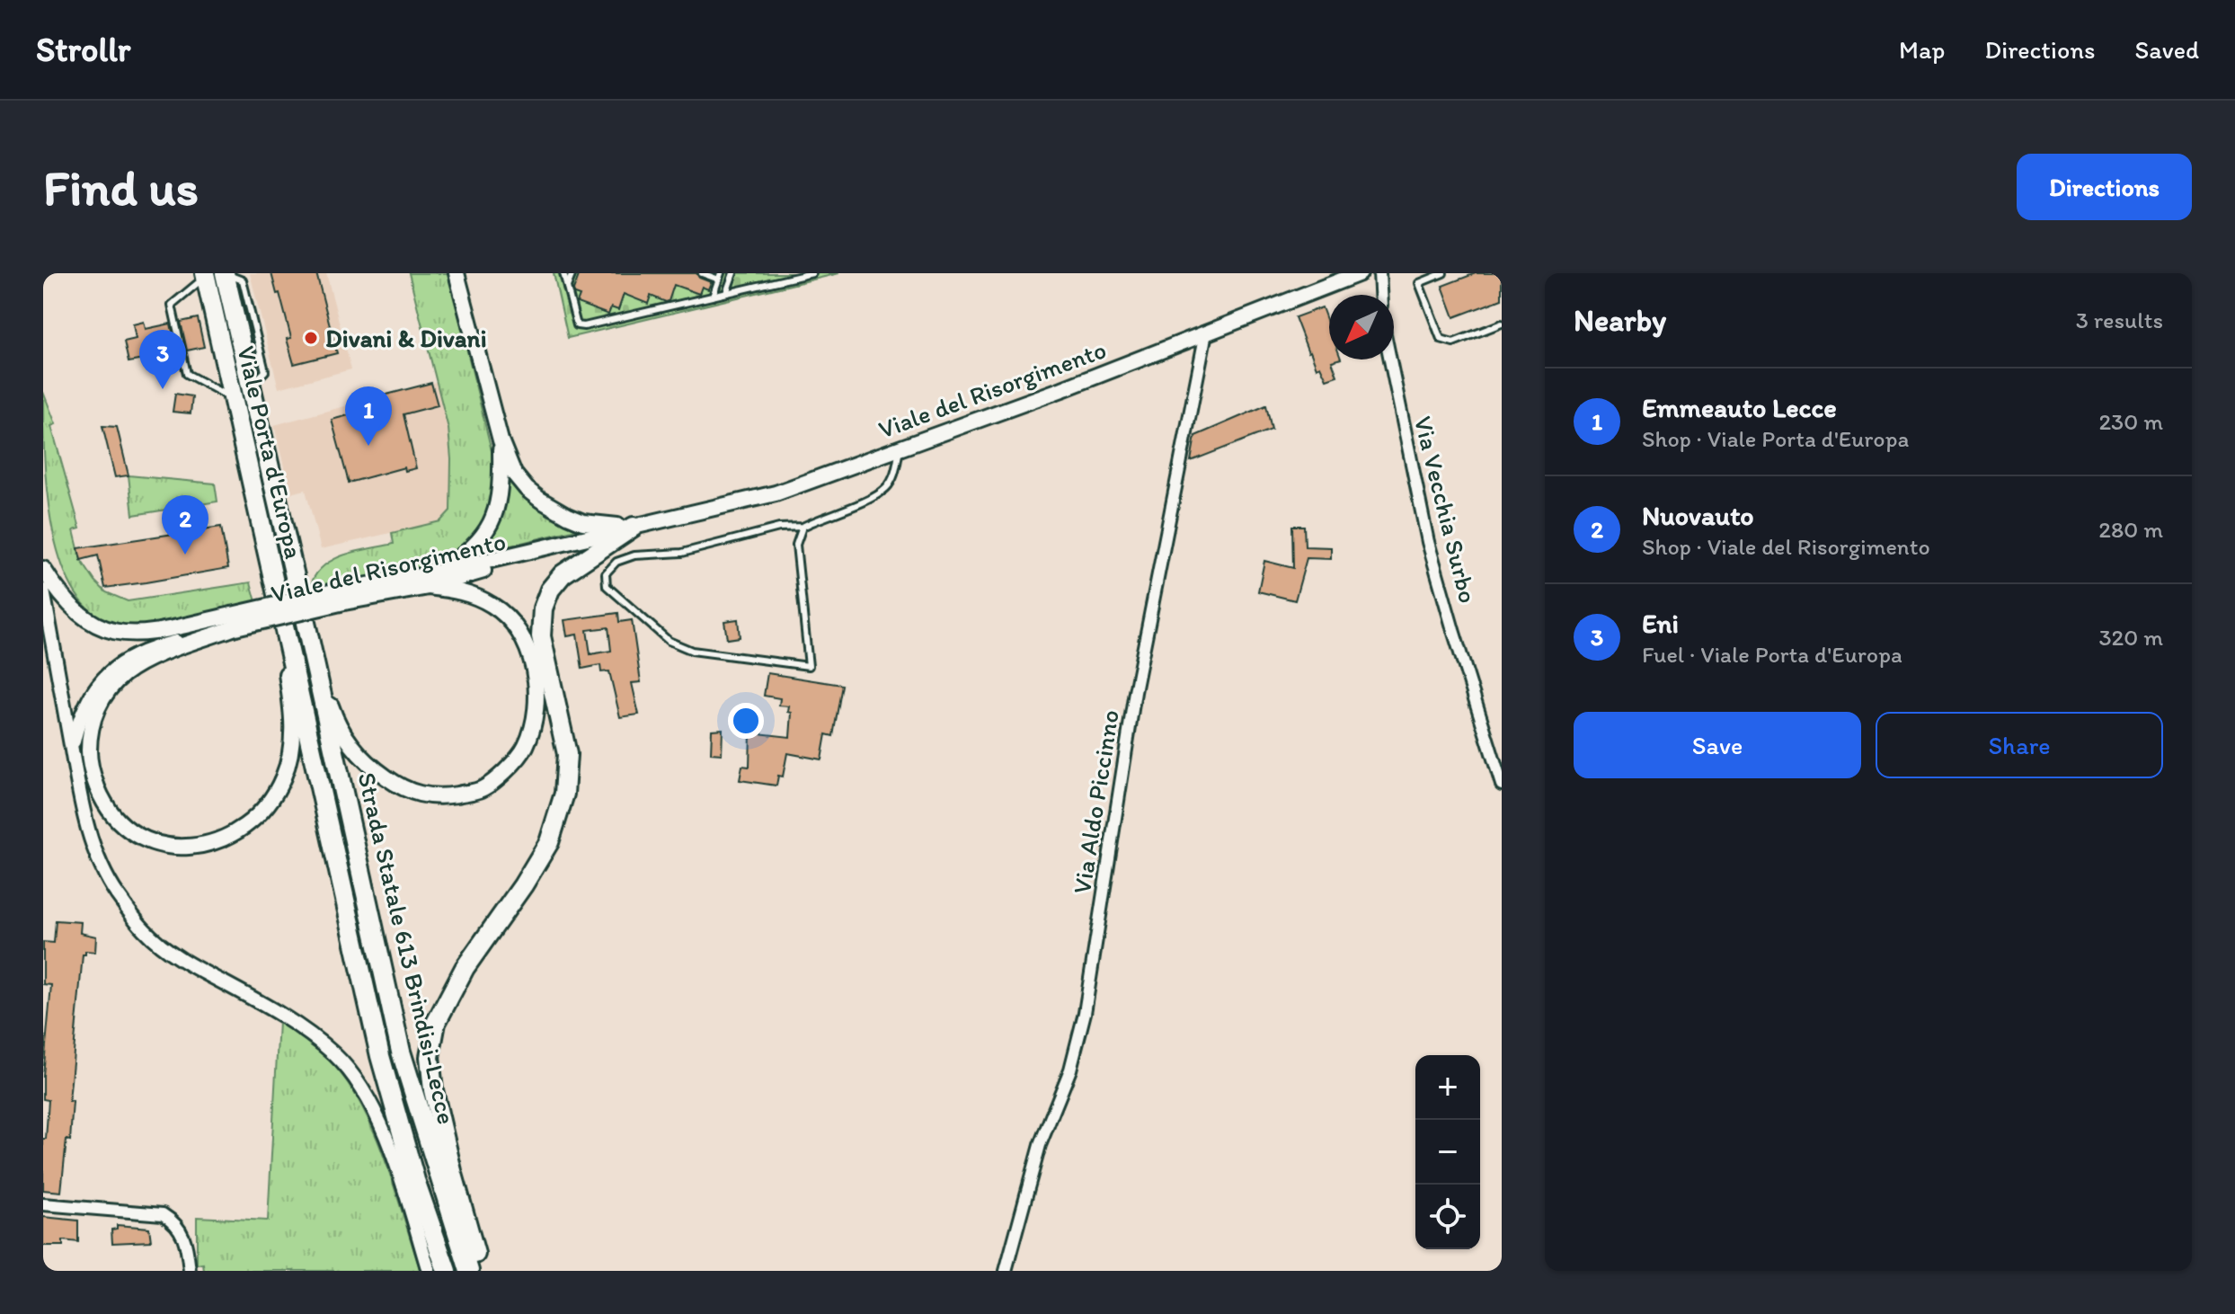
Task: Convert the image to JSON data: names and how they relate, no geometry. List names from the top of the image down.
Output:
{
  "streets": {
    "highway": ["Viale Porta d'Europa", "Strada Statale 613 Brindisi-Lecce"],
    "main road": ["Viale del Risorgimento"],
    "street": ["Via Vecchia Surbo", "Via Aldo Piccinno"]
  },
  "crossings": [
    ["Viale del Risorgimento", "Via Aldo Piccinno"],
    ["Viale Porta d'Europa", "Strada Statale 613 Brindisi-Lecce"]
  ],
  "places": ["Divani & Divani"],
  "north": "bottom left",
  "page": {
    "header": "Strollr",
    "nav": ["Map", "Directions", "Saved"],
    "buttons": [
      "Directions",
      ["Save", "Share"]
    ],
    "title": "Find us",
    "heading": ["Nearby", "3 results"],
    "pins": ["3", "1", "2"],
    "list": [
      {
        "mark": "1",
        "name": "Emmeauto Lecce",
        "note": "Shop · Viale Porta d'Europa",
        "value": "230 m"
      },
      {
        "mark": "2",
        "name": "Nuovauto",
        "note": "Shop · Viale del Risorgimento",
        "value": "280 m"
      },
      {
        "mark": "3",
        "name": "Eni",
        "note": "Fuel · Viale Porta d'Europa",
        "value": "320 m"
      }
    ],
    "map_buttons": ["+", "−"]
  }
}
